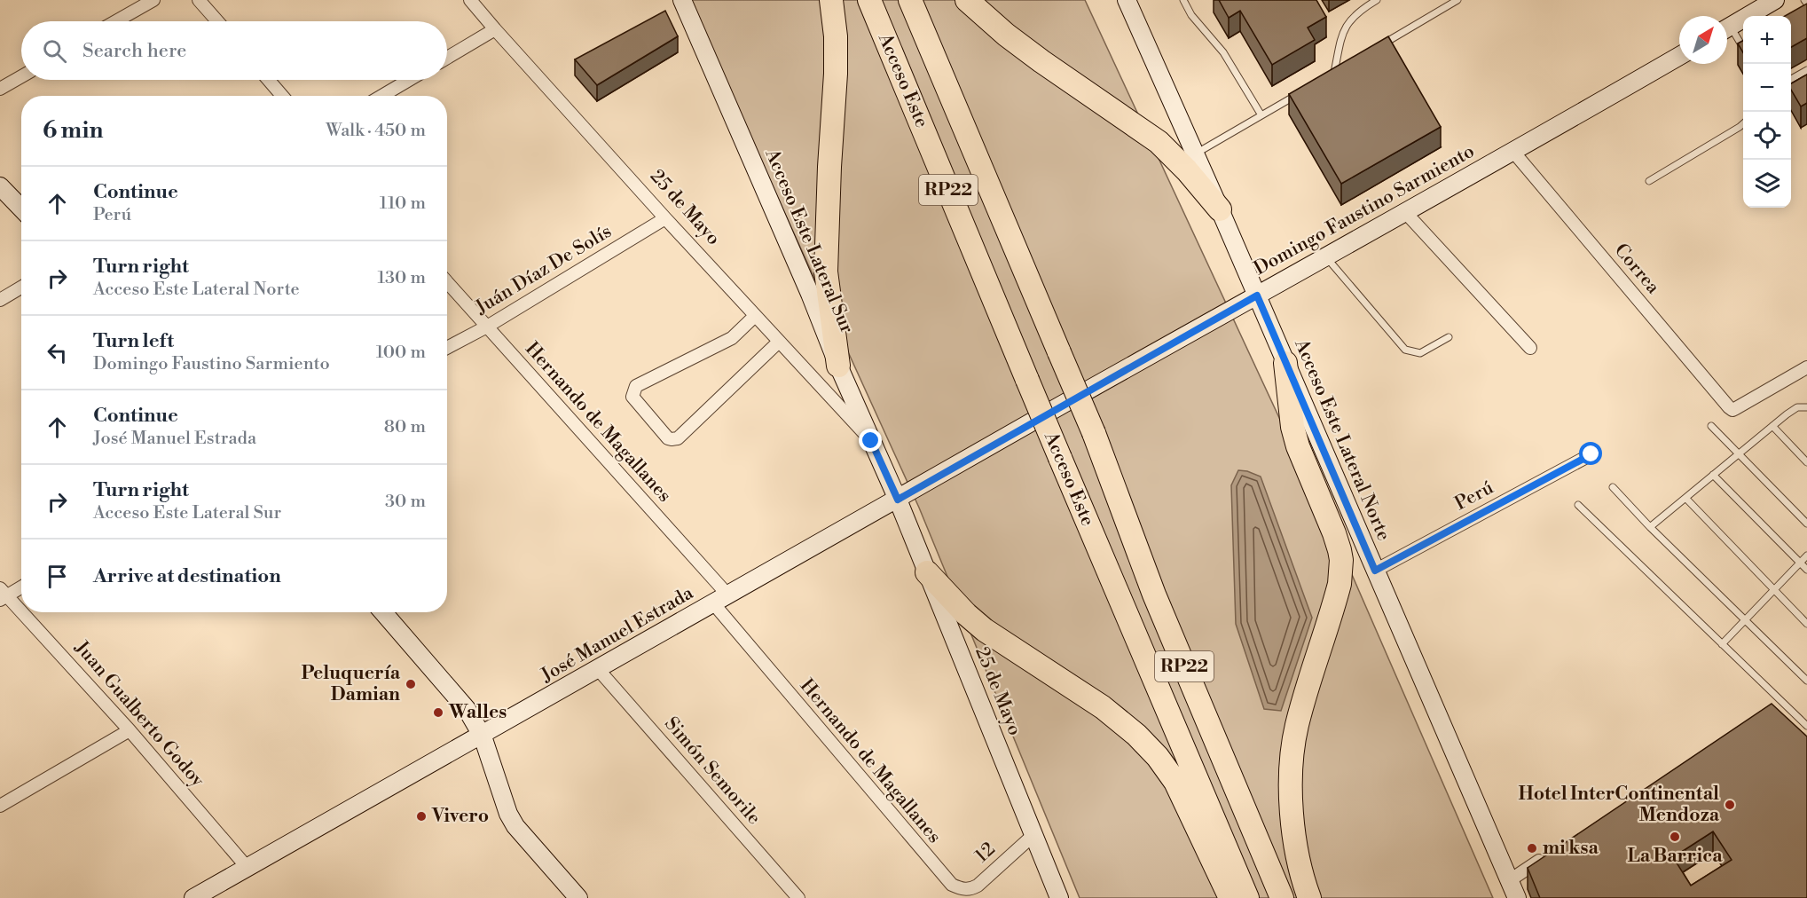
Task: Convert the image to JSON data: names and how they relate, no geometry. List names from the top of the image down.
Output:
{
  "streets": {
    "highway": ["Acceso Este", "RP22"],
    "main road": [
      "25 de Mayo",
      "Domingo Faustino Sarmiento",
      "Acceso Este Lateral Sur",
      "Acceso Este Lateral Norte",
      "José Manuel Estrada"
    ],
    "street": [
      "Correa",
      "Juán Díaz De Solís",
      "Hernando de Magallanes",
      "Perú",
      "Juan Gualberto Godoy",
      "Simón Semorile",
      "12"
    ]
  },
  "crossings": [
    ["25 de Mayo", "Acceso Este Lateral Sur"],
    ["25 de Mayo", "Juán Díaz De Solís"],
    ["25 de Mayo", "José Manuel Estrada"],
    ["25 de Mayo", "12"],
    ["Domingo Faustino Sarmiento", "Correa"],
    ["Domingo Faustino Sarmiento", "Acceso Este Lateral Norte"],
    ["Domingo Faustino Sarmiento", "José Manuel Estrada"],
    ["Acceso Este Lateral Sur", "José Manuel Estrada"],
    ["Juán Díaz De Solís", "Hernando de Magallanes"],
    ["Hernando de Magallanes", "José Manuel Estrada"],
    ["Hernando de Magallanes", "12"],
    ["Acceso Este Lateral Norte", "Perú"],
    ["José Manuel Estrada", "Juan Gualberto Godoy"],
    ["José Manuel Estrada", "Simón Semorile"]
  ],
  "places": [
    "Peluquería Damian",
    "Walles",
    "Hotel InterContinental Mendoza",
    "Vivero",
    "La Barrica",
    "mi ksa"
  ],
  "north": "top right",
  "page": {
    "map_buttons": ["+", "−"],
    "search": "Search here",
    "heading": ["6 min", "Walk · 450 m"],
    "list": [
      ["Continue", "Perú", "110 m"],
      ["Turn right", "Acceso Este Lateral Norte", "130 m"],
      ["Turn left", "Domingo Faustino Sarmiento", "100 m"],
      ["Continue", "José Manuel Estrada", "80 m"],
      ["Turn right", "Acceso Este Lateral Sur", "30 m"],
      "Arrive at destination"
    ]
  }
}
